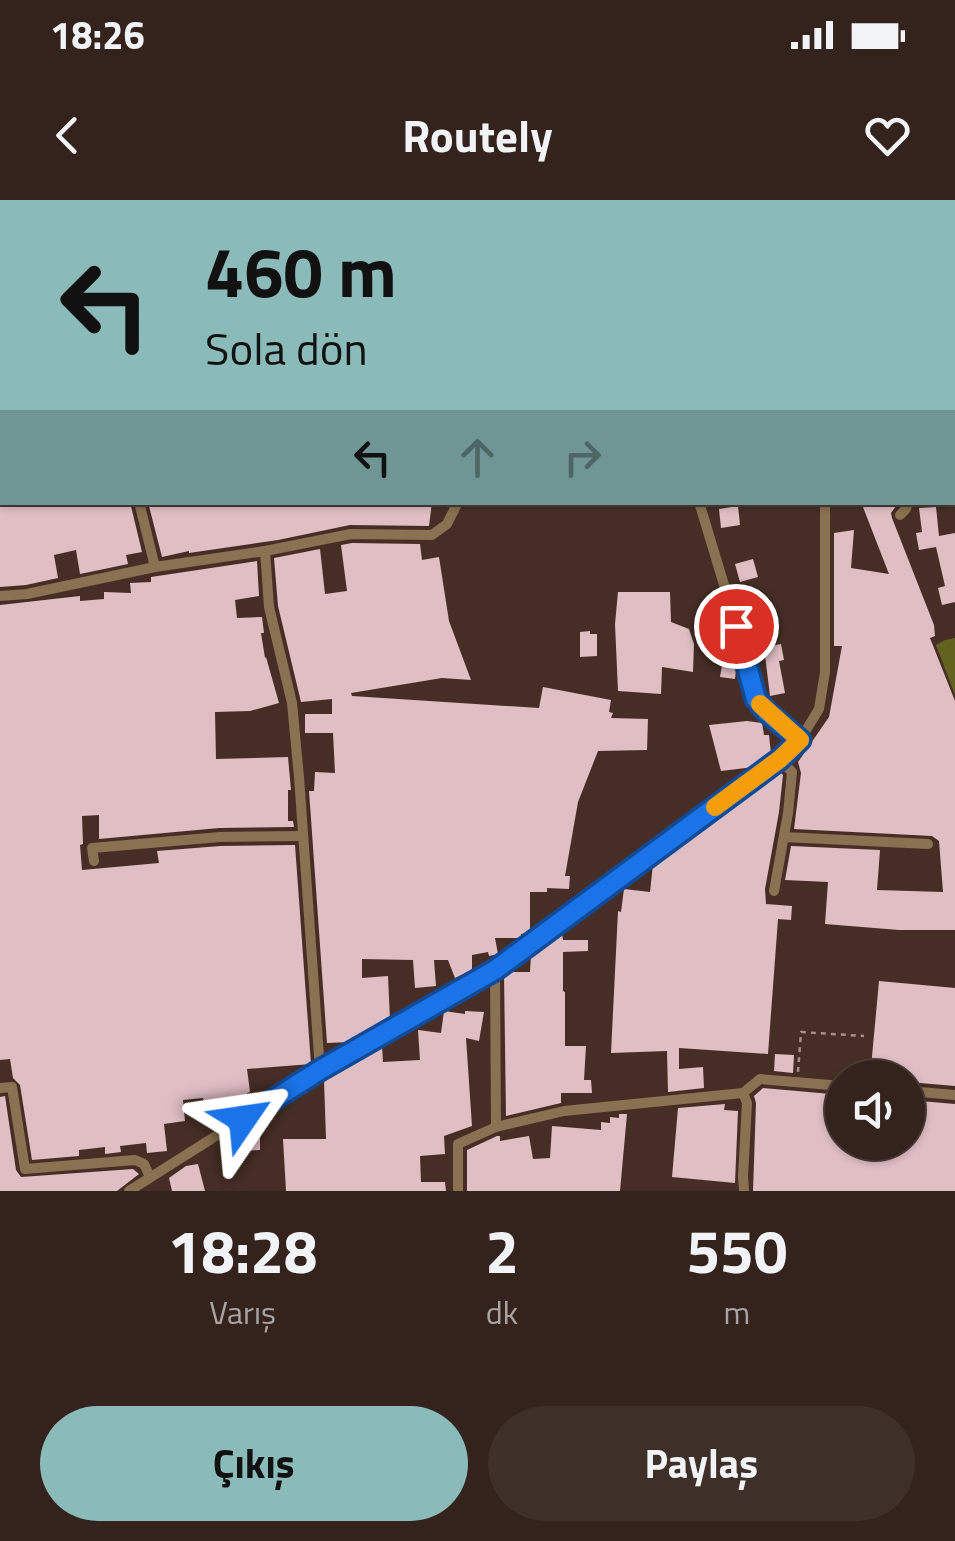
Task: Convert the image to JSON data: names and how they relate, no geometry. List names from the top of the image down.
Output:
{
  "page": {
    "status": "18:26",
    "header": "Routely",
    "turn": ["460 m", "Sola dön"],
    "eta": [
      "18:28",
      "Varış",
      "2",
      "dk",
      "550",
      "m"
    ],
    "buttons": ["Çıkış", "Paylaş"]
  }
}
